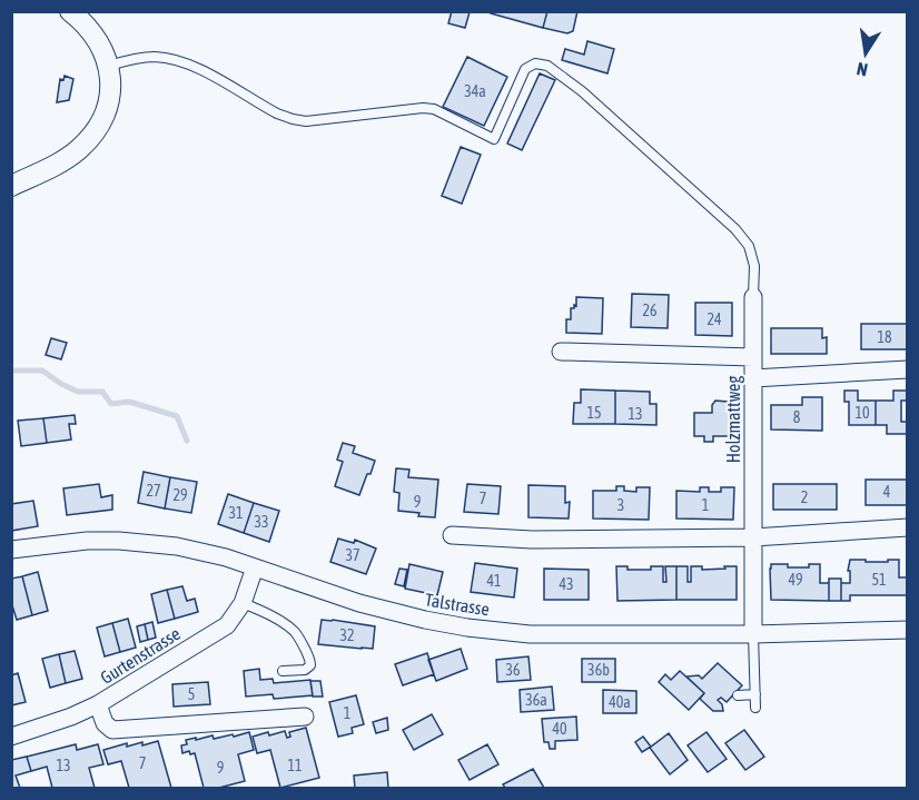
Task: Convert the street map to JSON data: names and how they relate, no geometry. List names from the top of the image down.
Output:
{
  "streets": {
    "street": ["Holzmattweg", "Talstrasse", "Gurtenstrasse"]
  },
  "crossings": [
    ["Holzmattweg", "Talstrasse"],
    ["Talstrasse", "Gurtenstrasse"]
  ],
  "house_numbers": [
    "34a",
    "26",
    "24",
    "18",
    "15",
    "10",
    "13",
    "8",
    "27",
    "4",
    "29",
    "2",
    "7",
    "9",
    "3",
    "1",
    "31",
    "33",
    "37",
    "49",
    "51",
    "41",
    "43",
    "32",
    "36",
    "36b",
    "5",
    "36a",
    "40a",
    "1",
    "40",
    "7",
    "13",
    "11",
    "9"
  ],
  "north": "bottom"
}
